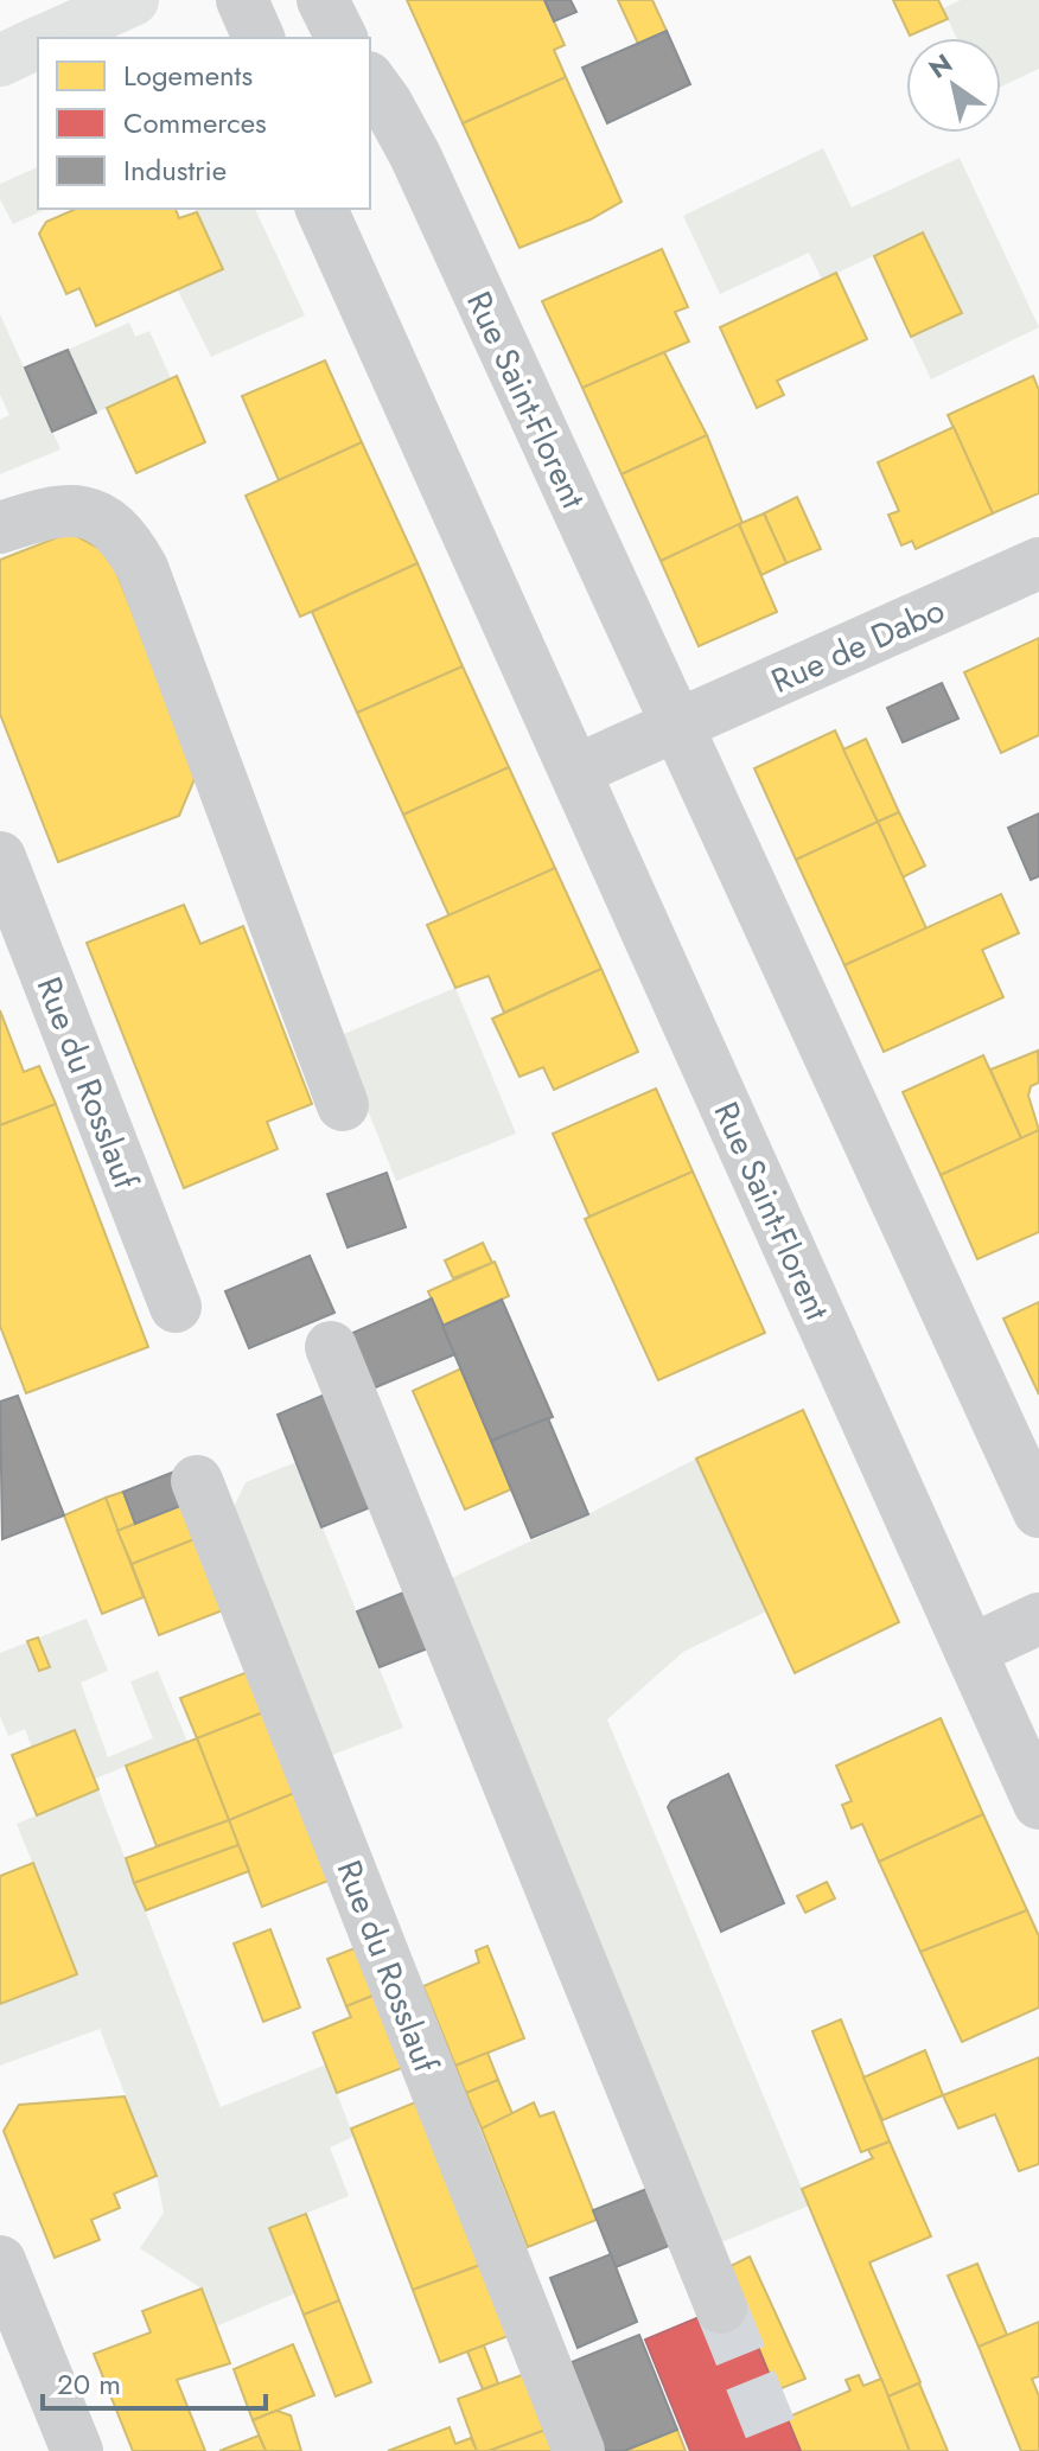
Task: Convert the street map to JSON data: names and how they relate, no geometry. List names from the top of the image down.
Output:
{
  "streets": {
    "street": ["Rue Saint-Florent", "Rue de Dabo", "Rue du Rosslauf"]
  },
  "crossings": [
    ["Rue Saint-Florent", "Rue de Dabo"]
  ],
  "legend": ["Logements", "Commerces", "Industrie"],
  "scale_bar": "20 m",
  "north": "top left"
}
